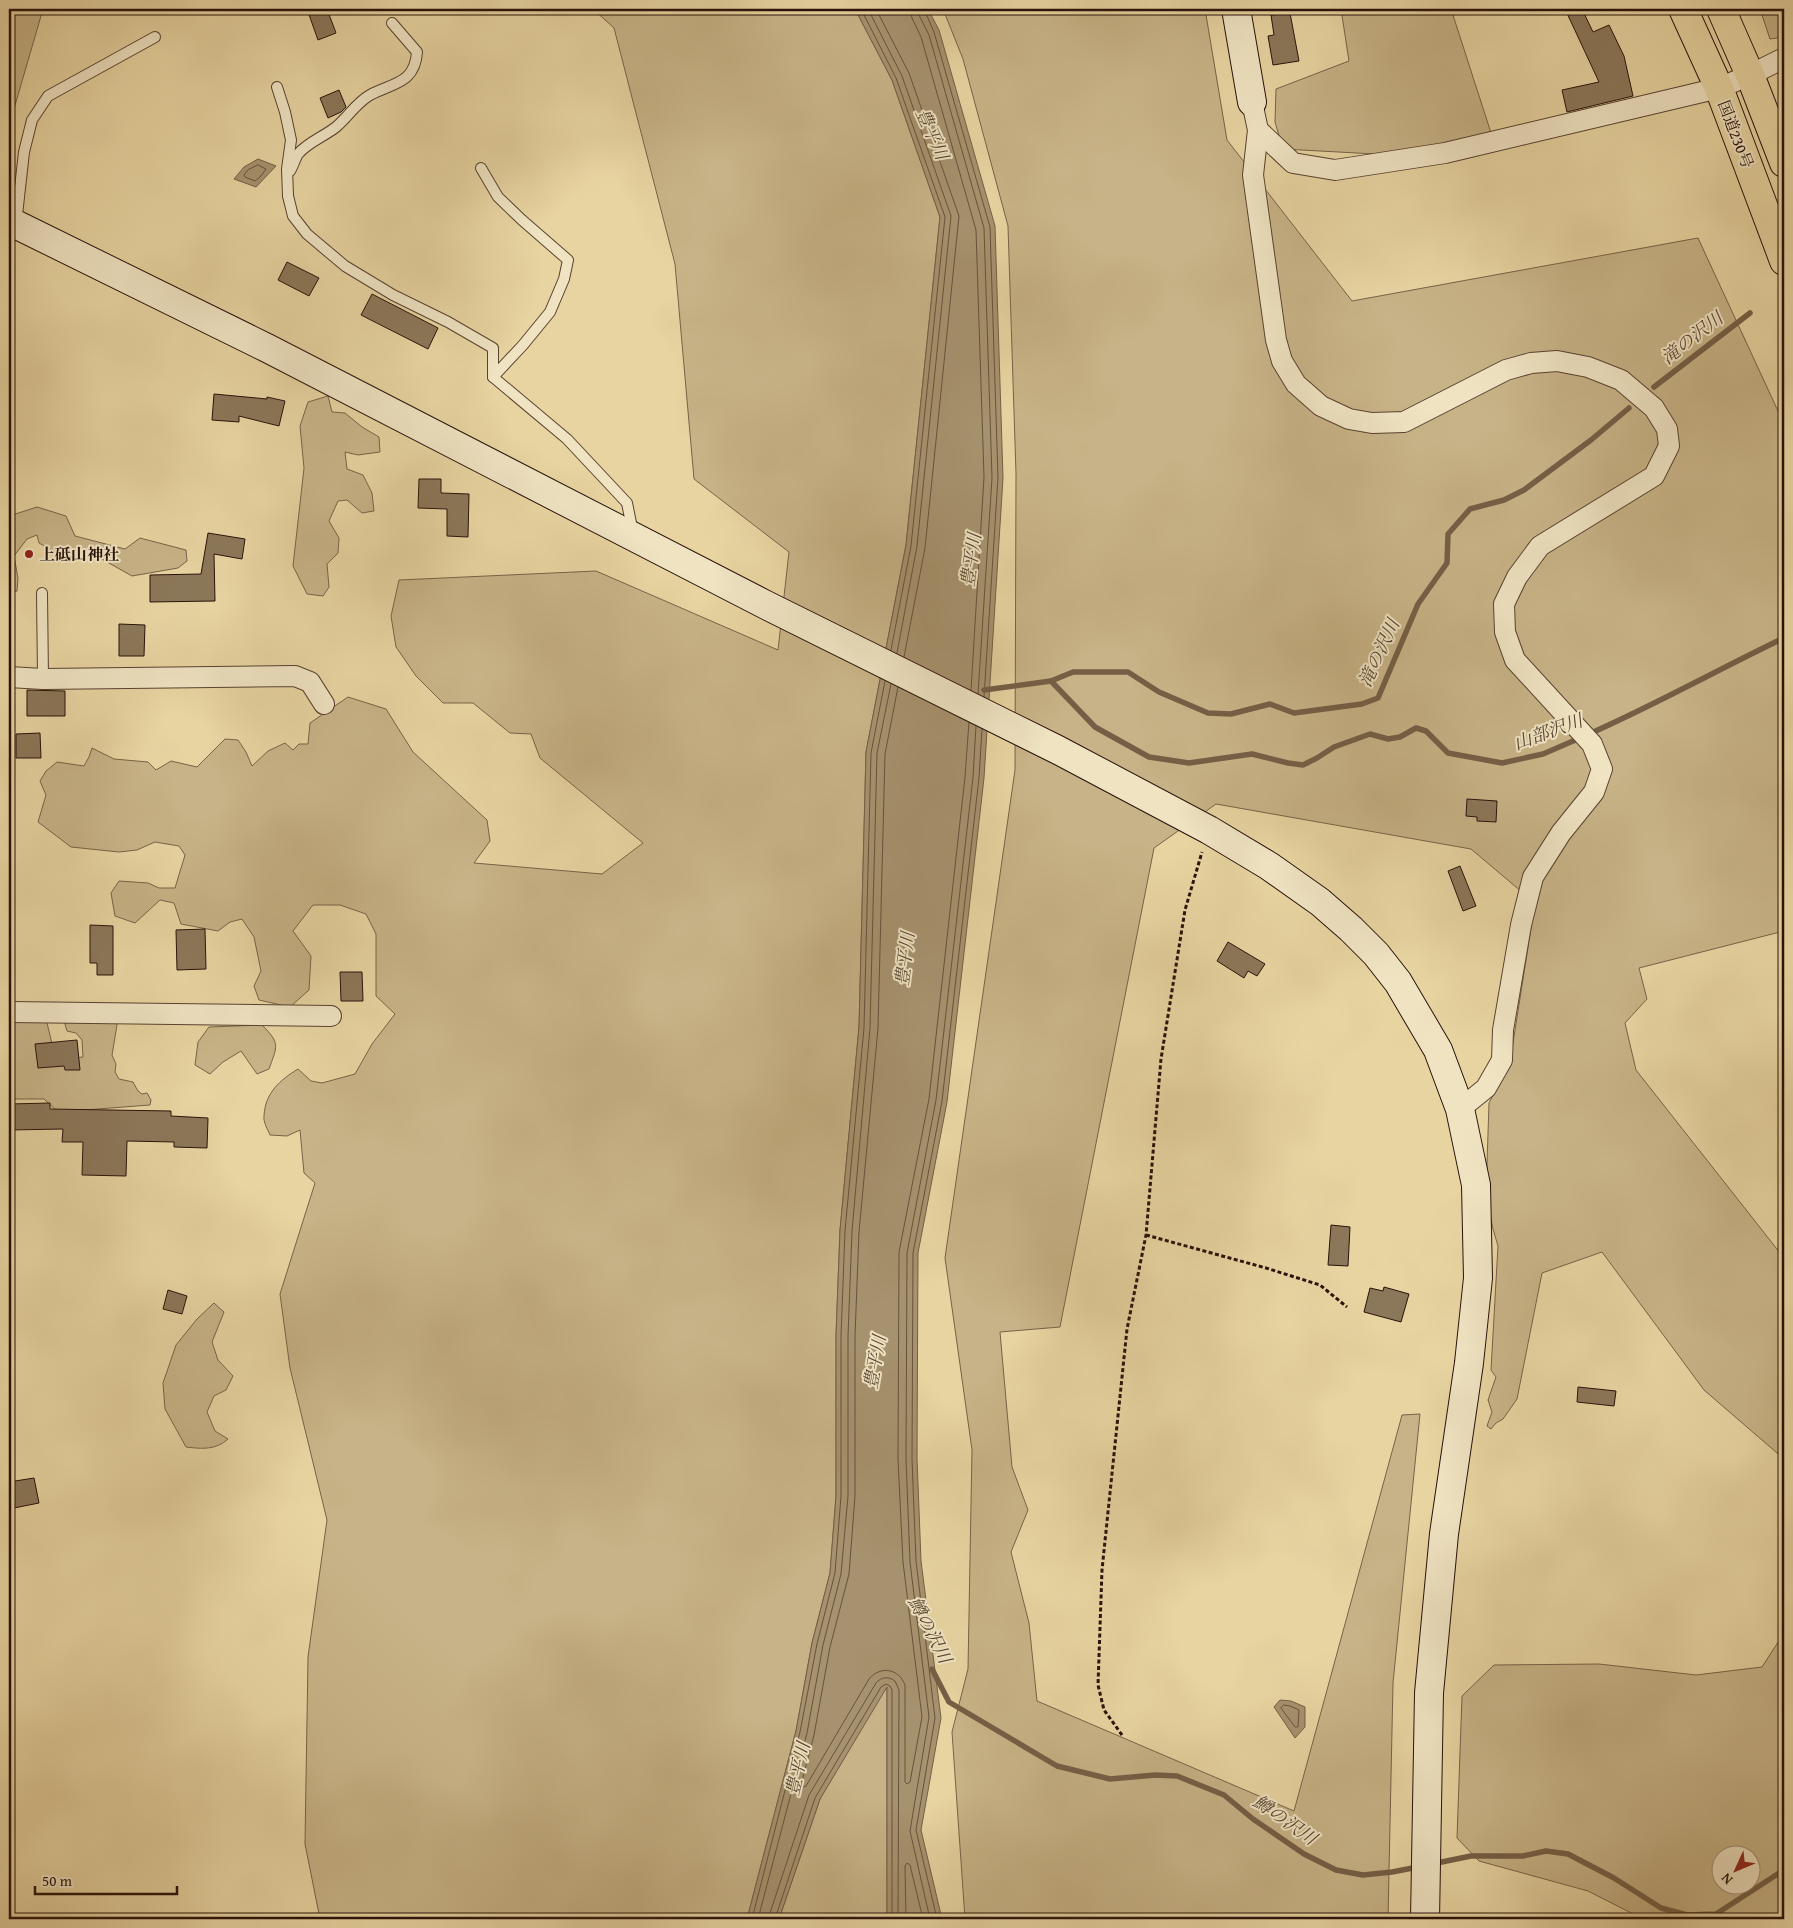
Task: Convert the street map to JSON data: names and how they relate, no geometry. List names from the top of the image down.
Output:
{
  "streets": {
    "highway": ["国道230号"]
  },
  "water": [
    "豊平川",
    "滝の沢川",
    "山部沢川",
    "鱒の沢川"
  ],
  "places": ["上砥山神社"],
  "scale_bar": "50 m",
  "north": "bottom left"
}
